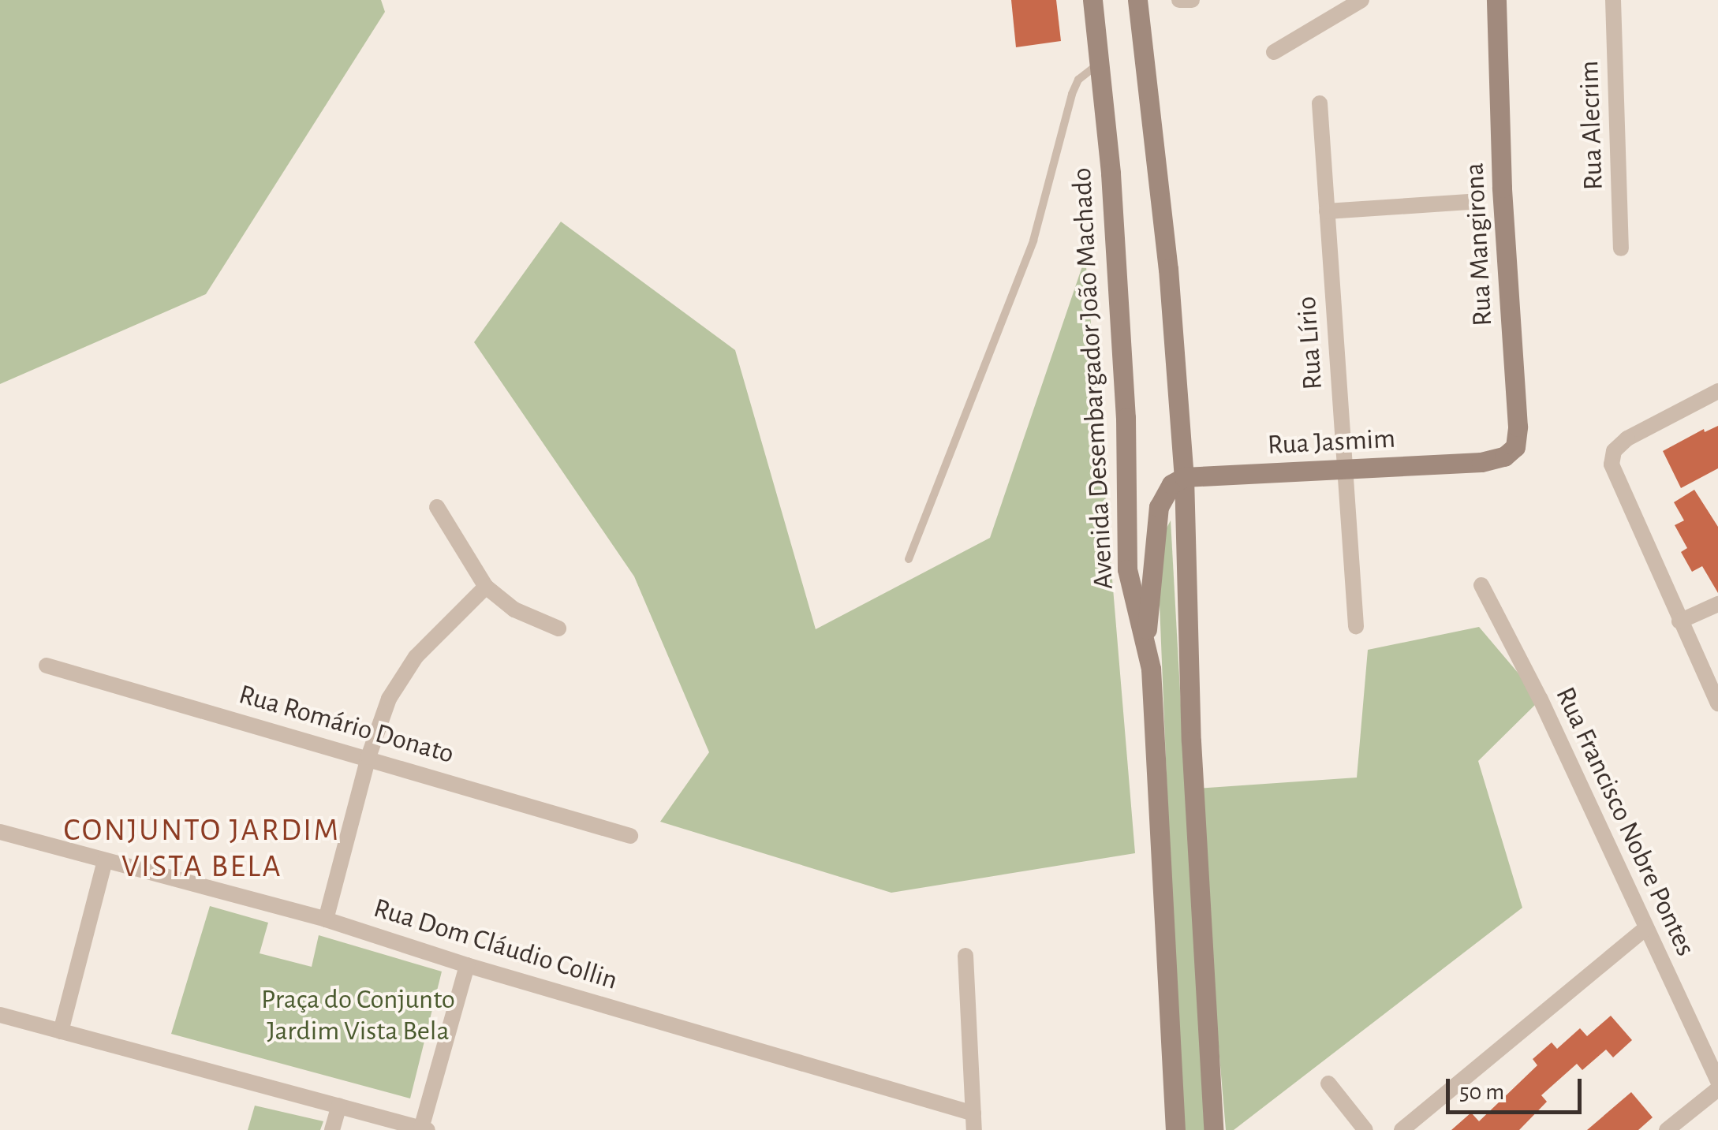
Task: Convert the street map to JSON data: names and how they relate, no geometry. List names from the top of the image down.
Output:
{
  "streets": {
    "street": [
      "Rua Alecrim",
      "Rua Mangirona",
      "Rua Lírio",
      "Avenida Desembargador João Machado",
      "Rua Jasmim",
      "Rua Romário Donato",
      "Rua Francisco Nobre Pontes",
      "Rua Dom Cláudio Collin"
    ]
  },
  "crossings": [
    ["Rua Mangirona", "Rua Jasmim"],
    ["Rua Lírio", "Rua Jasmim"]
  ],
  "districts": ["CONJUNTO JARDIM VISTA BELA"],
  "parks": ["Praça do Conjunto Jardim Vista Bela"],
  "scale_bar": "50 m"
}
